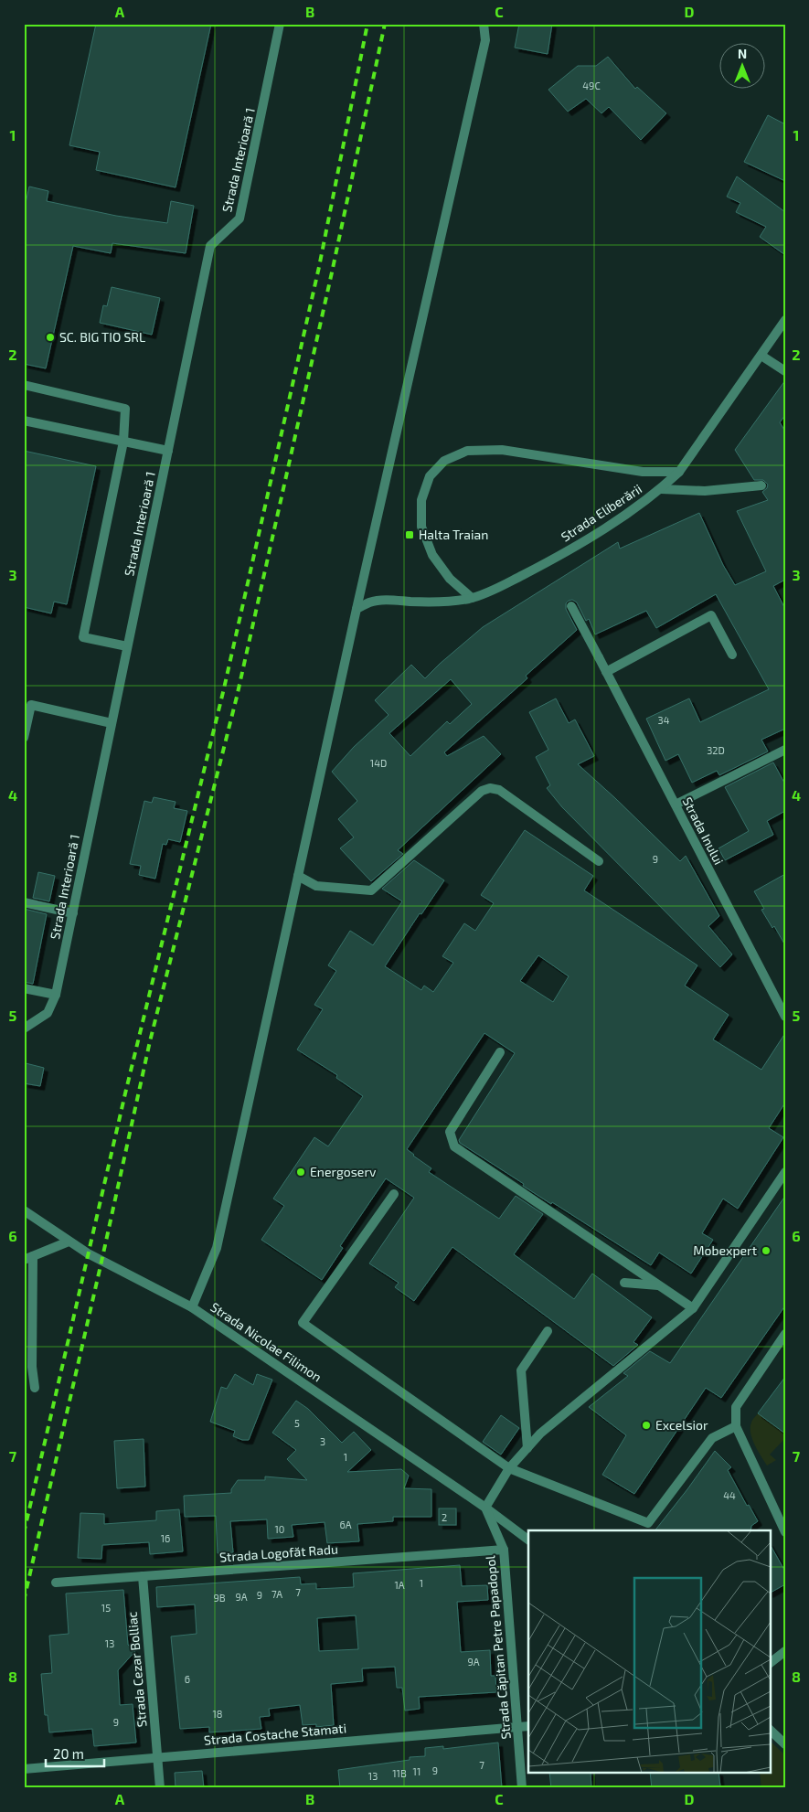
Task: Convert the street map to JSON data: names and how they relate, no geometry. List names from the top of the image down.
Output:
{
  "streets": {
    "street": [
      "Strada Interioară 1",
      "Strada Eliberării",
      "Strada Inului",
      "Strada Nicolae Filimon",
      "Strada Logofăt Radu",
      "Strada Căpitan Petre Papadopol",
      "Strada Cezar Bolliac",
      "Strada Costache Stamati"
    ]
  },
  "crossings": [
    ["Strada Nicolae Filimon", "Strada Căpitan Petre Papadopol"],
    ["Strada Logofăt Radu", "Strada Căpitan Petre Papadopol"],
    ["Strada Logofăt Radu", "Strada Cezar Bolliac"],
    ["Strada Căpitan Petre Papadopol", "Strada Costache Stamati"],
    ["Strada Cezar Bolliac", "Strada Costache Stamati"]
  ],
  "places": {
    "other": [
      "SC. BIG TIO SRL",
      "Energoserv",
      "Mobexpert",
      "Excelsior"
    ],
    "transit": ["Halta Traian"]
  },
  "house_numbers": [
    "49C",
    "34",
    "32D",
    "14D",
    "9",
    "5",
    "3",
    "1",
    "44",
    "2",
    "6A",
    "10",
    "16",
    "1",
    "1A",
    "7",
    "7A",
    "9",
    "9A",
    "9B",
    "15",
    "13",
    "9A",
    "6",
    "18",
    "9",
    "7",
    "9",
    "11",
    "11B",
    "13"
  ],
  "scale_bar": "20 m",
  "north": "top",
  "grid": {
    "columns": [
      "A",
      "B",
      "C",
      "D"
    ],
    "rows": [
      "1",
      "2",
      "3",
      "4",
      "5",
      "6",
      "7",
      "8"
    ]
  }
}
